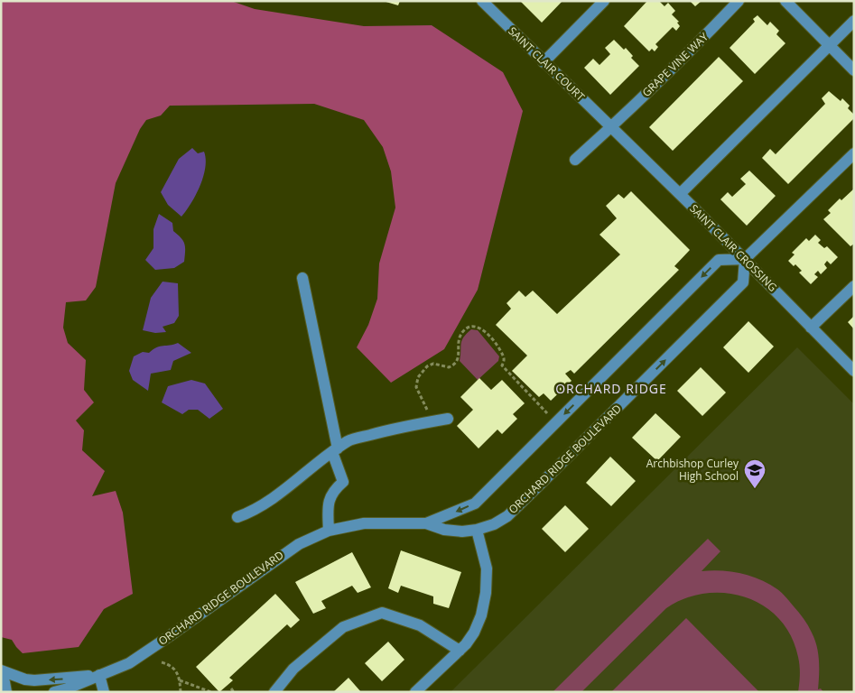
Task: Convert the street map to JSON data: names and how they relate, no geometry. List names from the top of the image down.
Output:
{
  "streets": {
    "street": [
      "SAINT CLAIR COURT",
      "GRAPE VINE WAY",
      "SAINT CLAIR CROSSING",
      "ORCHARD RIDGE BOULEVARD"
    ]
  },
  "crossings": [
    ["SAINT CLAIR COURT", "GRAPE VINE WAY"],
    ["SAINT CLAIR COURT", "SAINT CLAIR CROSSING"],
    ["GRAPE VINE WAY", "SAINT CLAIR CROSSING"],
    ["SAINT CLAIR CROSSING", "ORCHARD RIDGE BOULEVARD"]
  ],
  "districts": ["ORCHARD RIDGE"],
  "places": {
    "school or university": ["Archbishop Curley High School"]
  }
}
